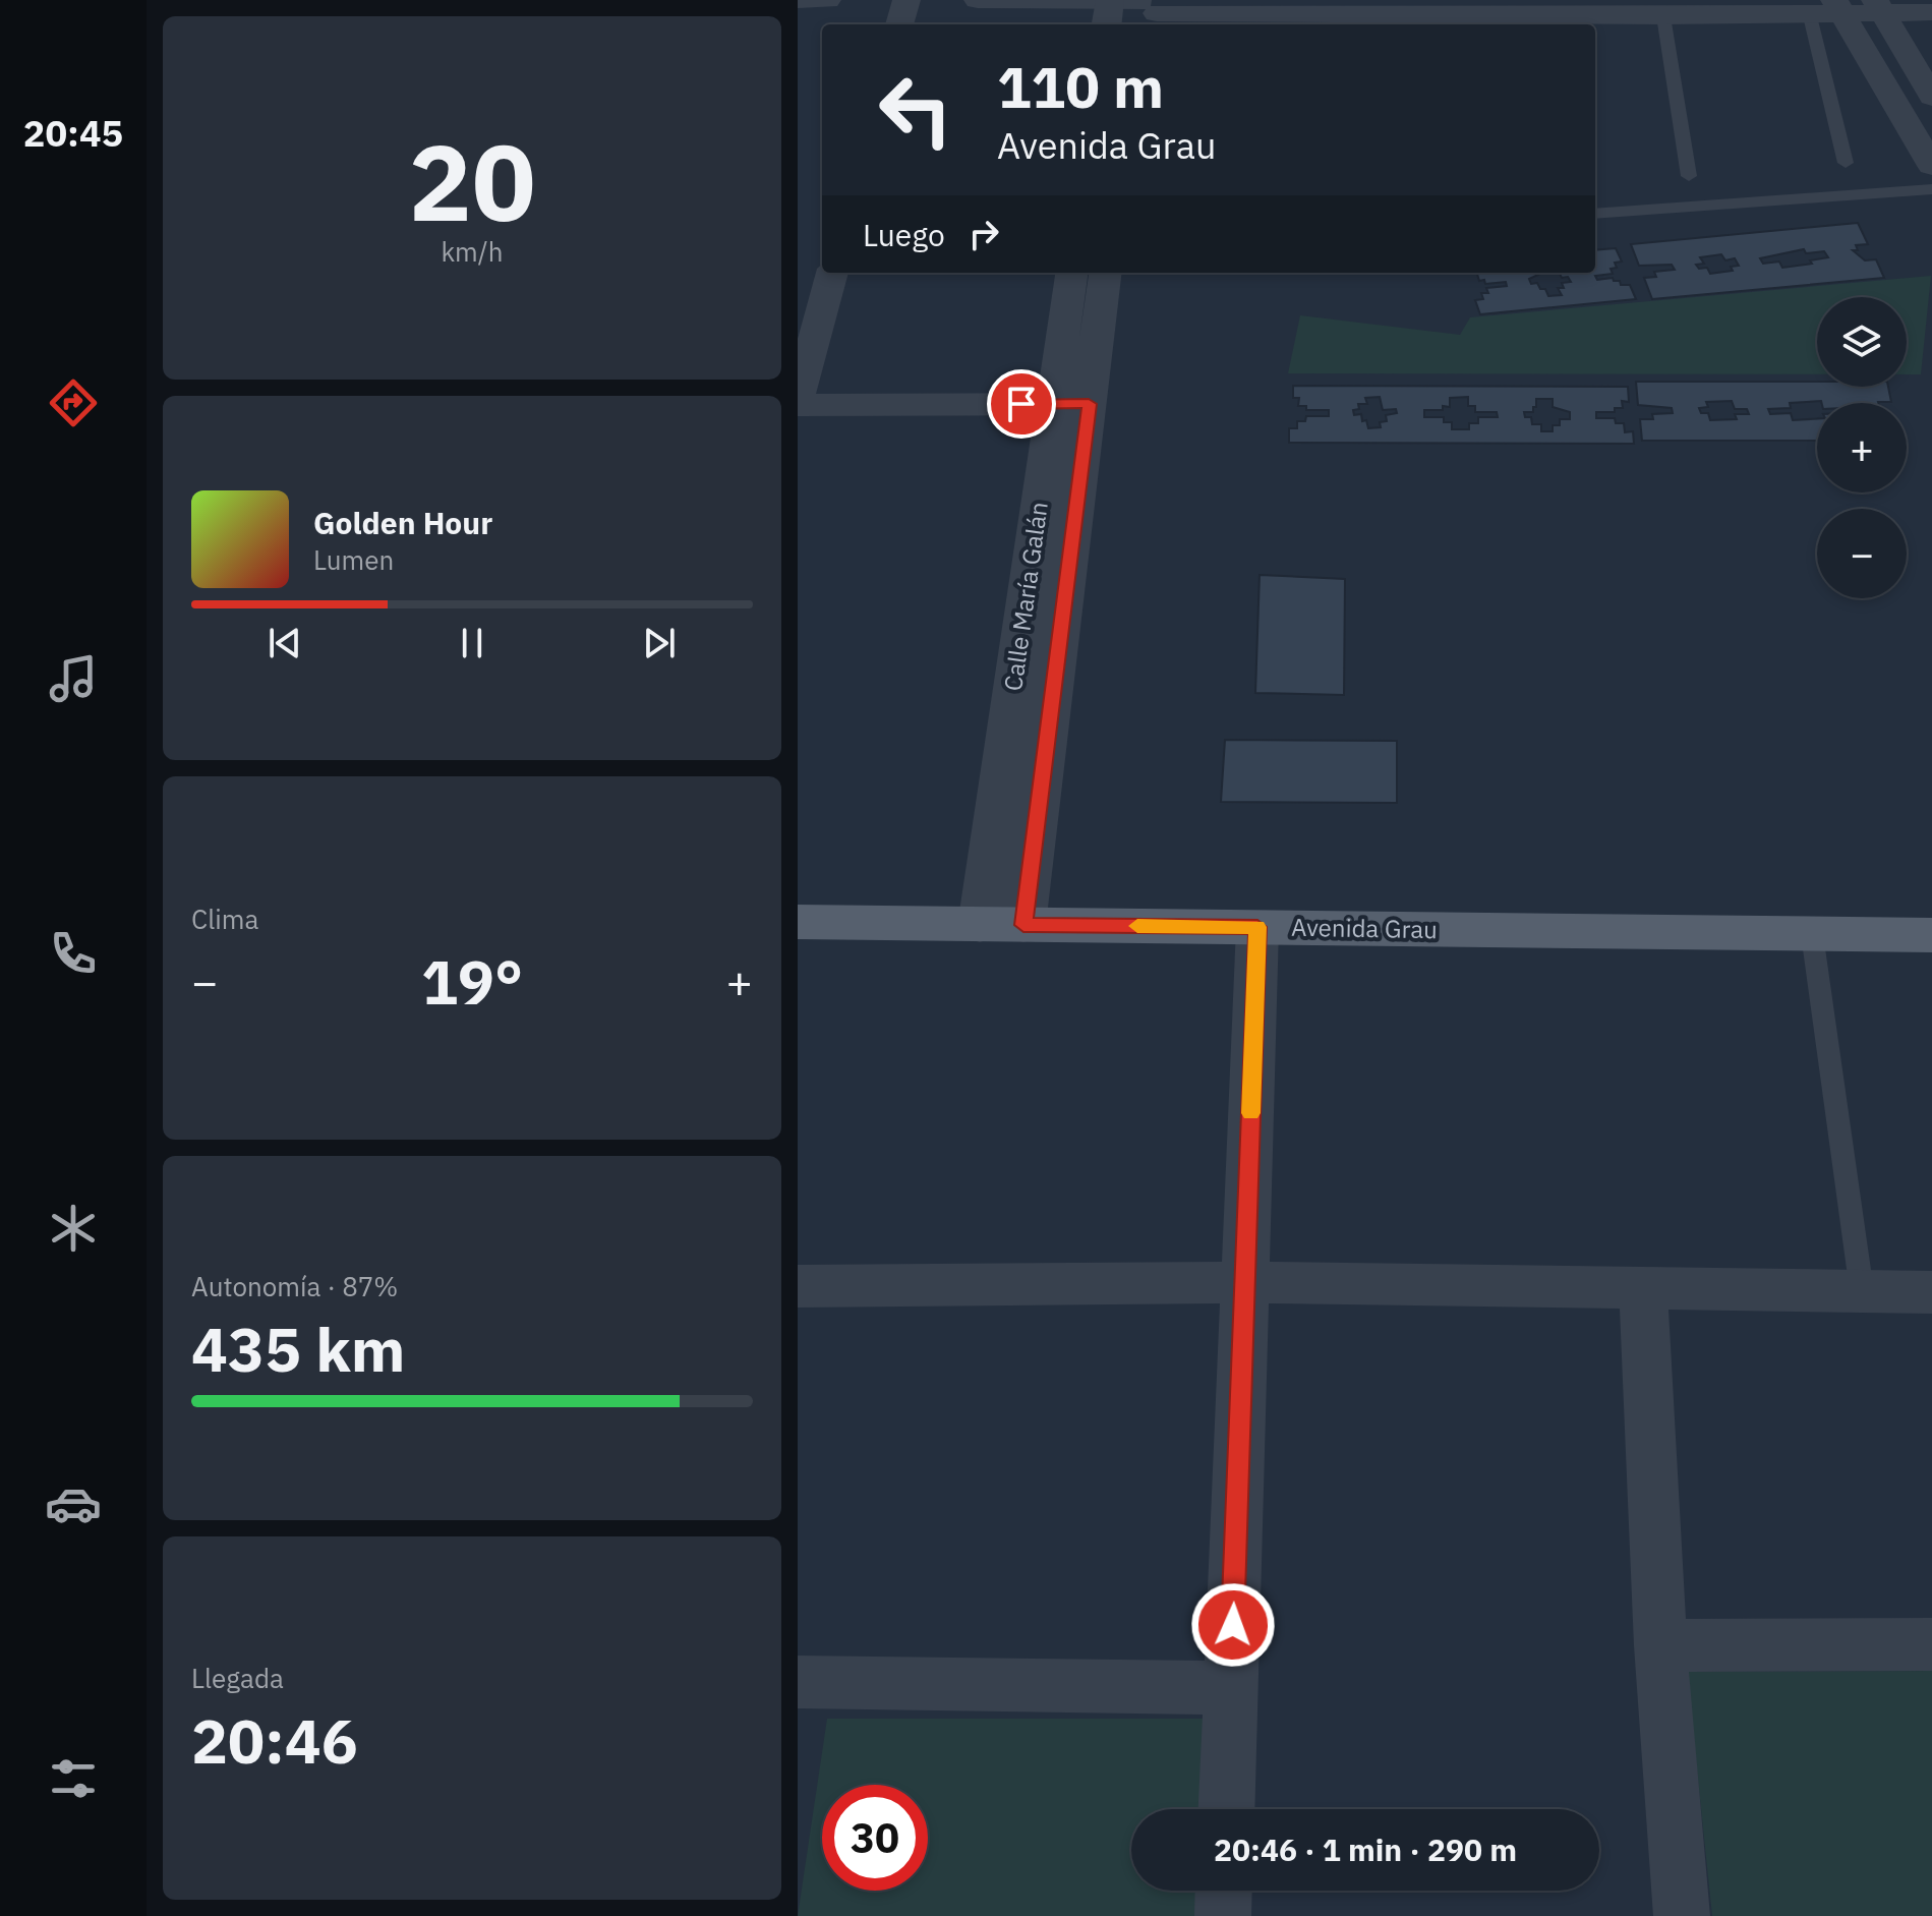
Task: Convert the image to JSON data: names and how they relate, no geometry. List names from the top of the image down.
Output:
{
  "streets": {
    "main road": ["Avenida Grau"],
    "street": ["Calle María Galán"]
  },
  "crossings": [
    ["Calle María Galán", "Avenida Grau"]
  ],
  "page": {
    "tabs": "20:45",
    "tile": [
      ["20", "km/h"],
      "Clima",
      ["Autonomía · 87%", "435 km"],
      ["Llegada", "20:46"]
    ],
    "turn": ["110 m", "Avenida Grau"],
    "then": "Luego",
    "map_buttons": ["+", "−"],
    "song": ["Golden Hour", "Lumen"],
    "heat": ["−", "19°", "+"],
    "limit": "30",
    "trip": "20:46 · 1 min · 290 m"
  }
}
